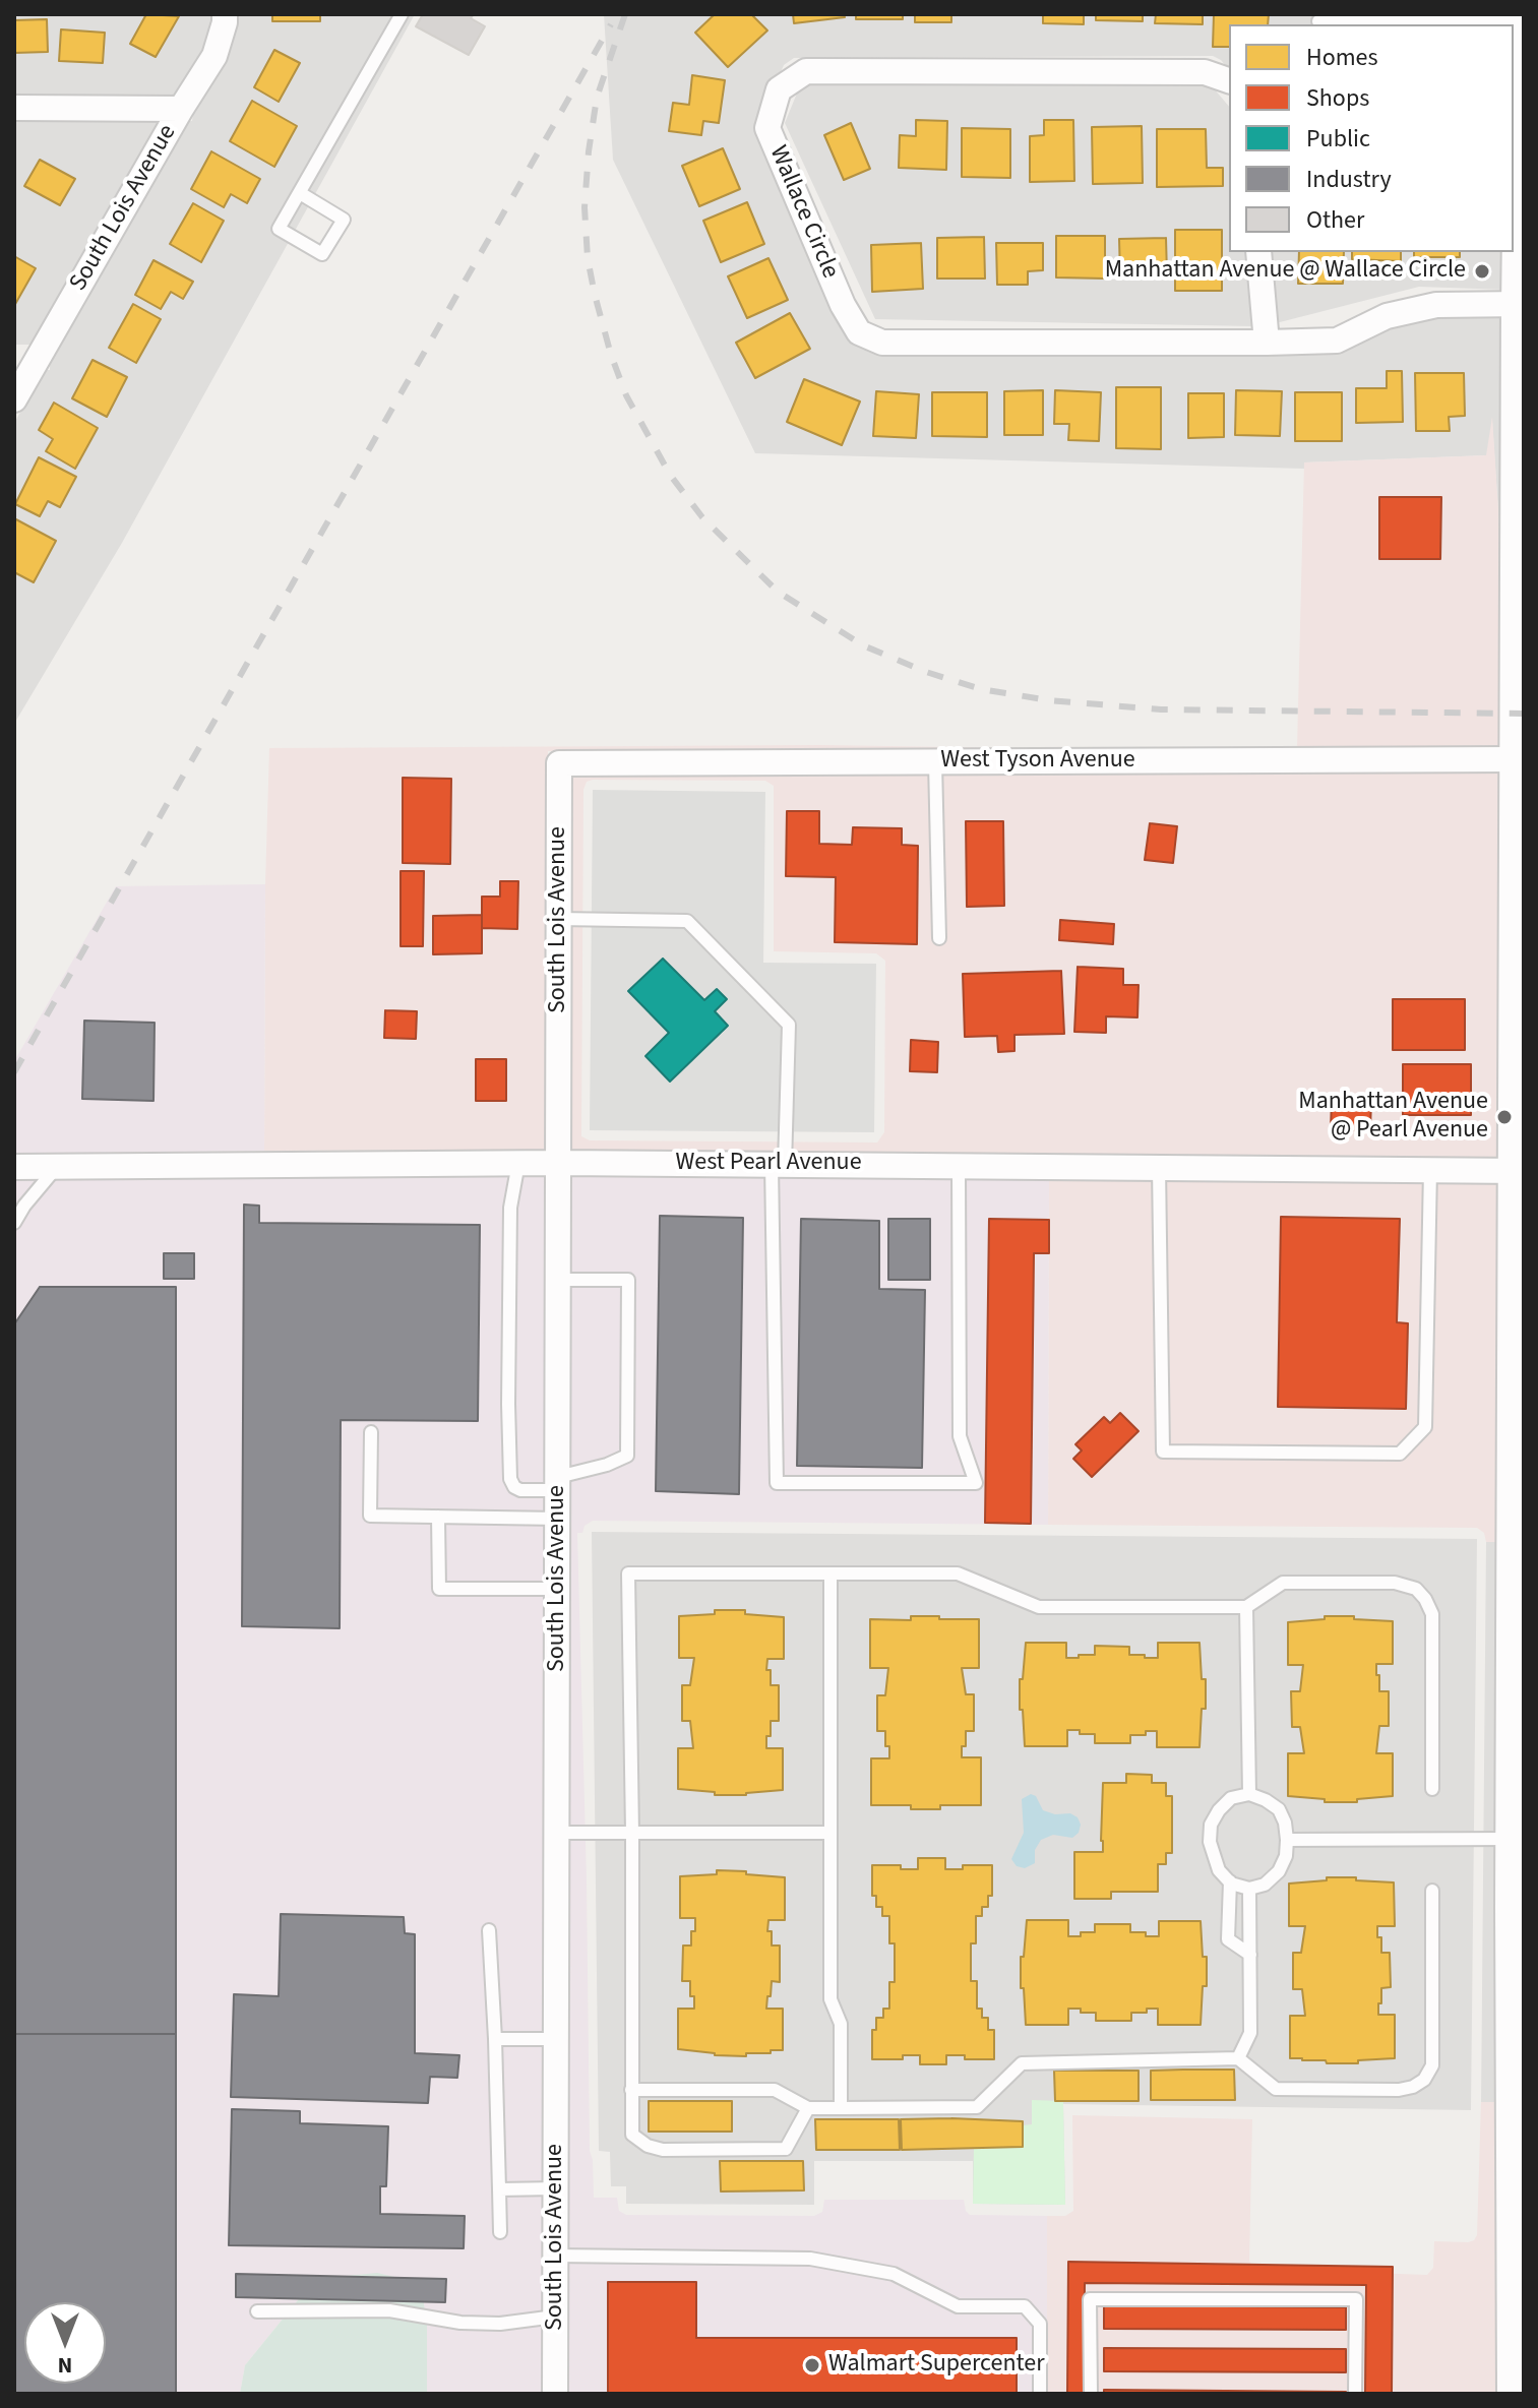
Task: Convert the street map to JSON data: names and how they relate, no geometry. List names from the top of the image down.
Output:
{
  "streets": {
    "street": [
      "South Lois Avenue",
      "Wallace Circle",
      "West Tyson Avenue",
      "West Pearl Avenue"
    ]
  },
  "crossings": [
    ["South Lois Avenue", "West Tyson Avenue"],
    ["South Lois Avenue", "West Pearl Avenue"]
  ],
  "places": ["Manhattan Avenue @ Wallace Circle", "Manhattan Avenue @ Pearl Avenue", "Walmart Supercenter"],
  "legend": [
    "Homes",
    "Shops",
    "Public",
    "Industry",
    "Other"
  ],
  "north": "bottom"
}
